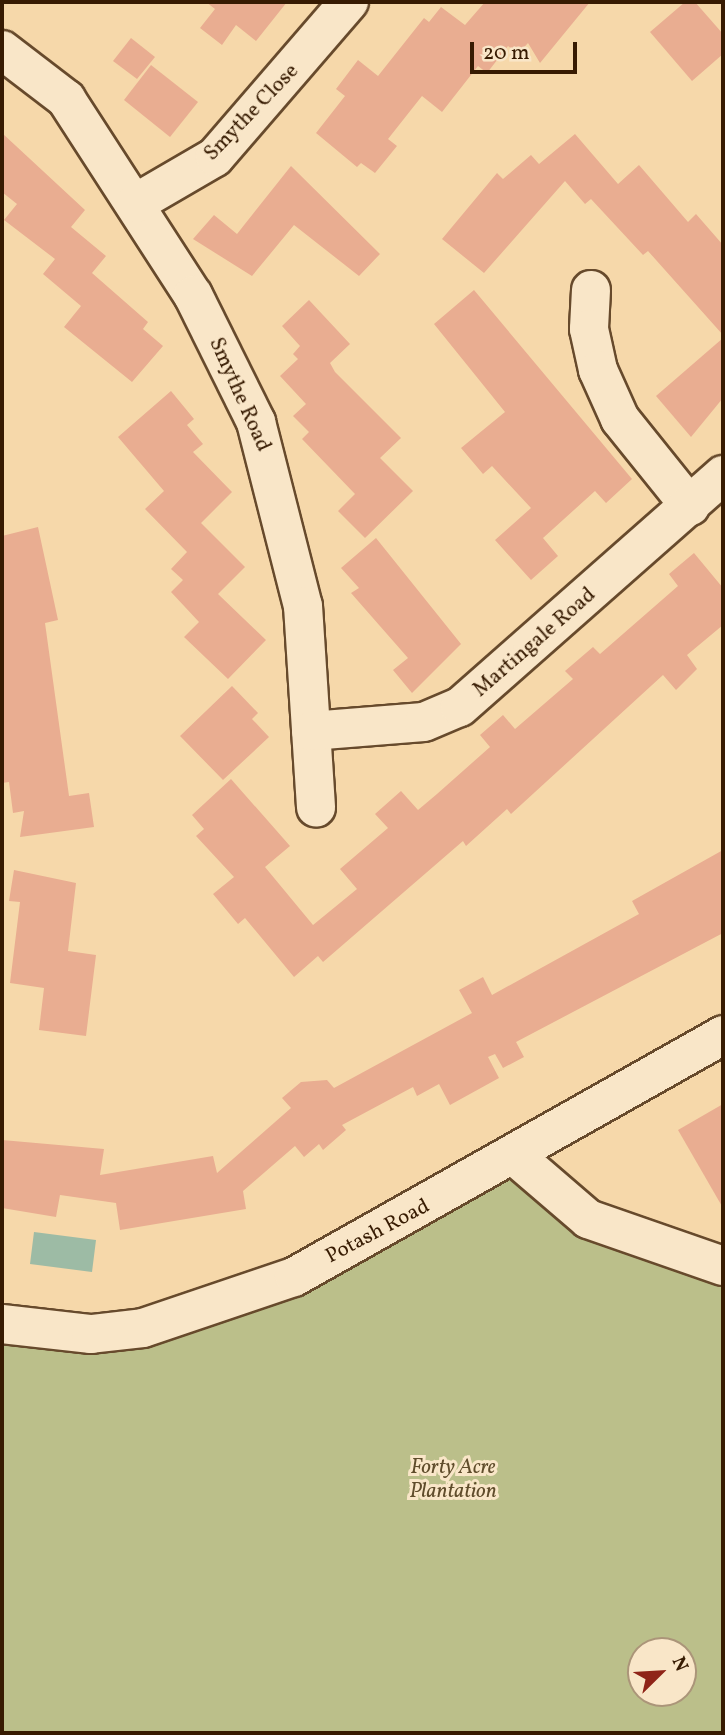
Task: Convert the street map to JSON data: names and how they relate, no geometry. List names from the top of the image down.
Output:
{
  "streets": {
    "street": [
      "Smythe Close",
      "Smythe Road",
      "Martingale Road",
      "Potash Road"
    ]
  },
  "crossings": [
    ["Smythe Close", "Smythe Road"],
    ["Smythe Road", "Martingale Road"]
  ],
  "parks": ["Forty Acre Plantation"],
  "scale_bar": "20 m",
  "north": "top right"
}
